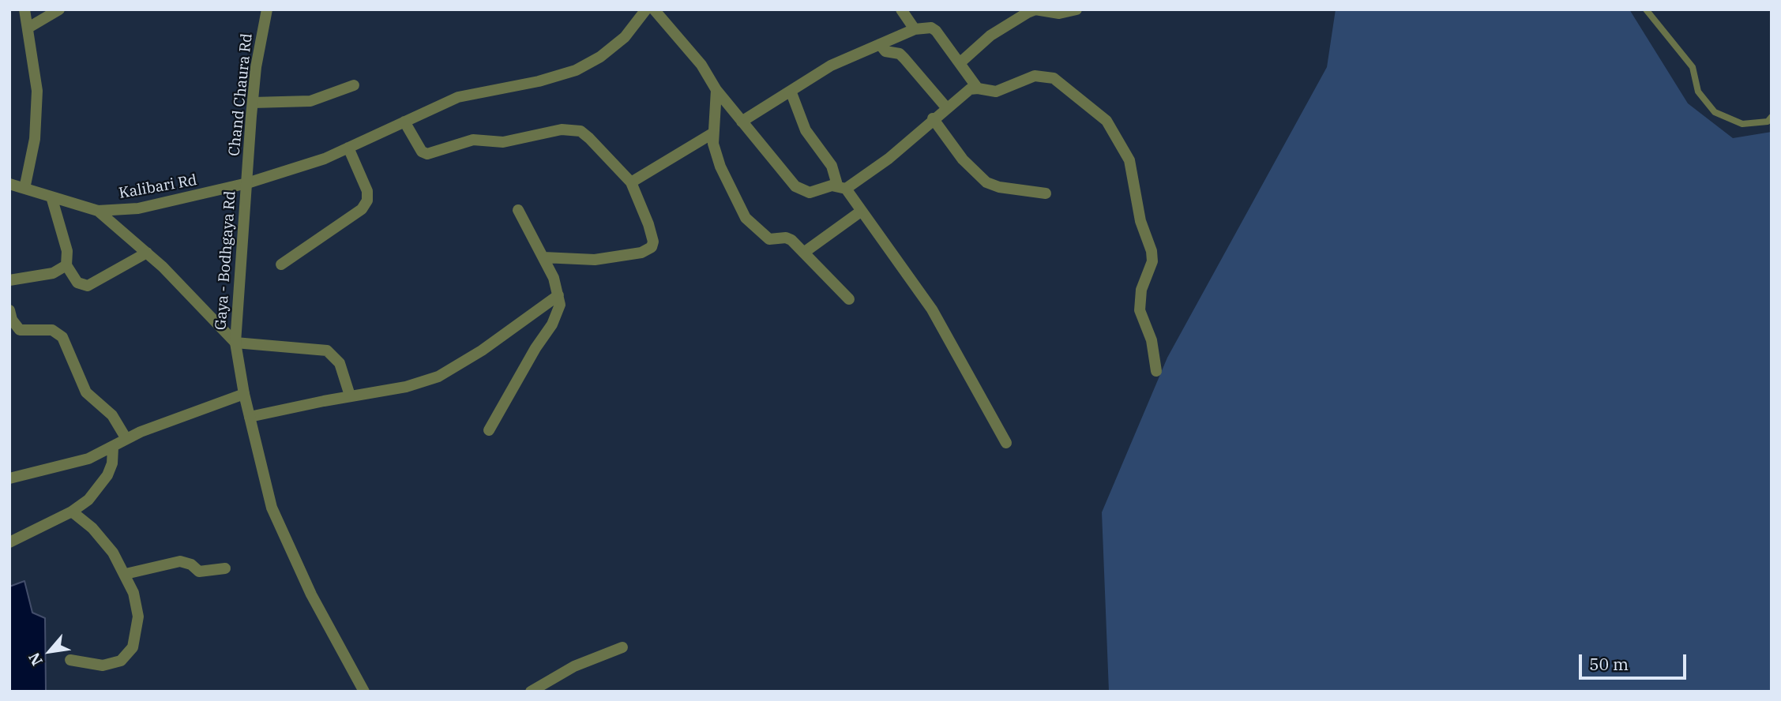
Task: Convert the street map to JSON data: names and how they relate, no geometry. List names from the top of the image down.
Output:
{
  "streets": {
    "street": ["Chand Chaura Rd", "Kalibari Rd", "Gaya - Bodhgaya Rd"]
  },
  "crossings": [
    ["Chand Chaura Rd", "Kalibari Rd"],
    ["Chand Chaura Rd", "Gaya - Bodhgaya Rd"],
    ["Kalibari Rd", "Gaya - Bodhgaya Rd"]
  ],
  "scale_bar": "50 m",
  "north": "bottom left"
}
